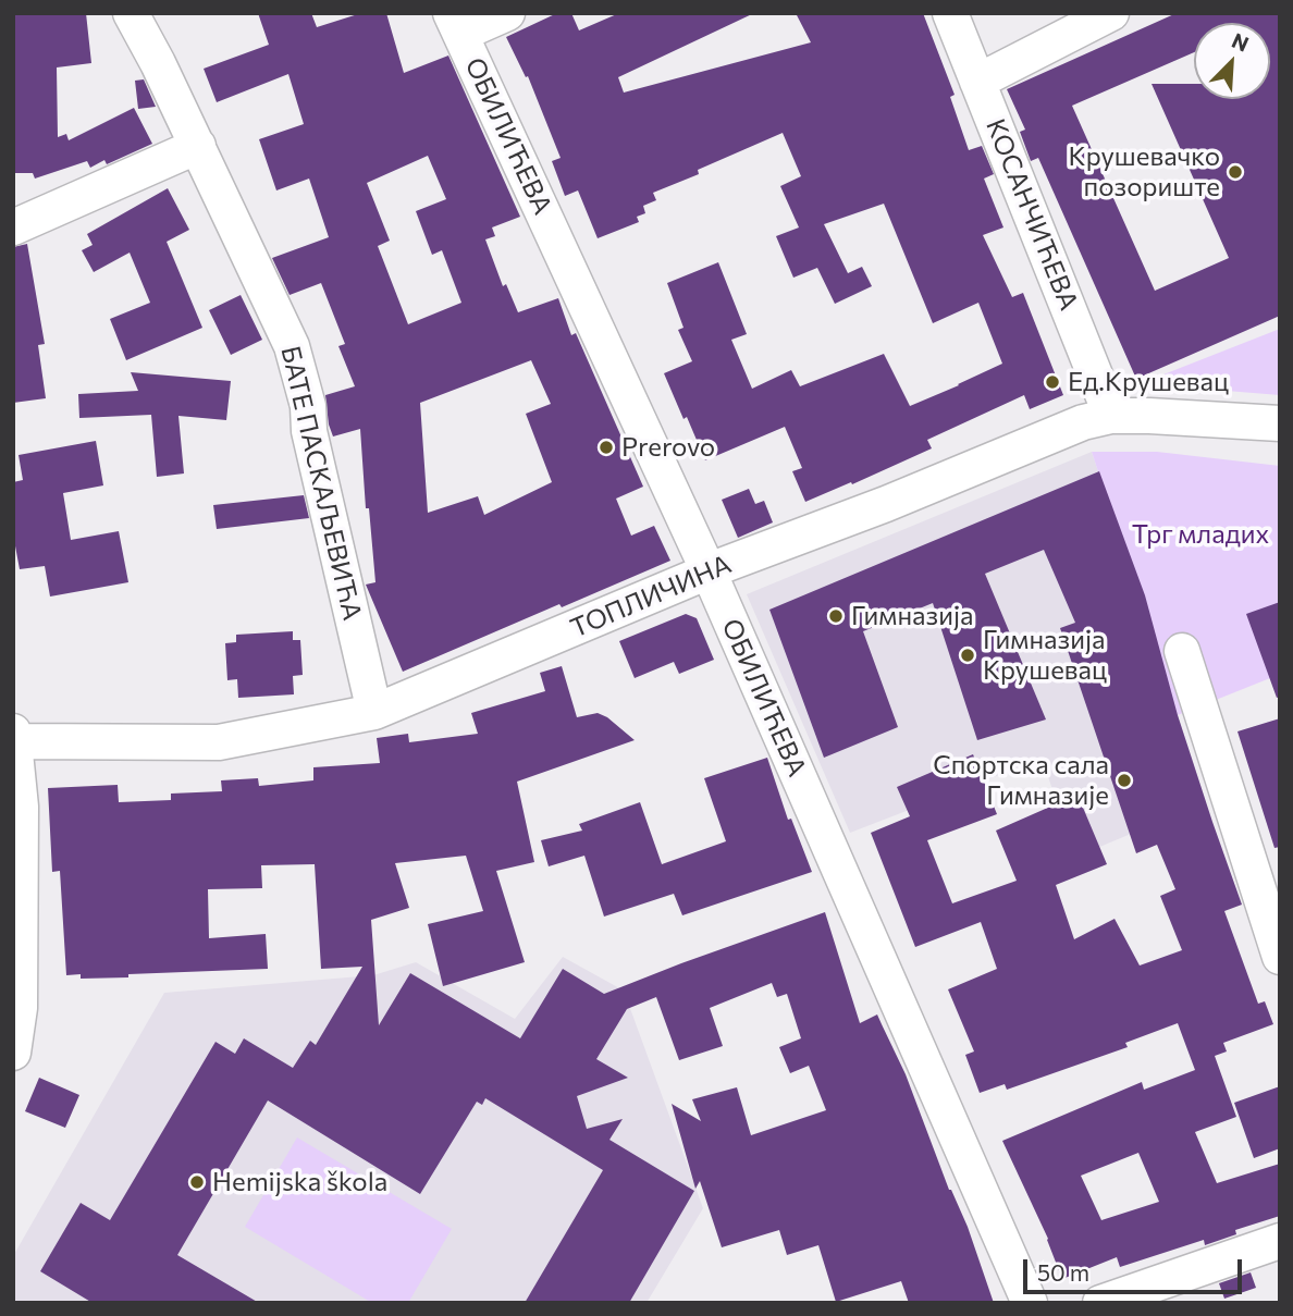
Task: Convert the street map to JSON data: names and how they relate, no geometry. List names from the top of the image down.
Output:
{
  "streets": {
    "street": [
      "ОБИЛИЋЕВА",
      "КОСАНЧИЋЕВА",
      "БАТЕ ПАСКАЉЕВИЋА",
      "ТОПЛИЧИНА"
    ]
  },
  "crossings": [
    ["ОБИЛИЋЕВА", "ТОПЛИЧИНА"],
    ["КОСАНЧИЋЕВА", "ТОПЛИЧИНА"],
    ["БАТЕ ПАСКАЉЕВИЋА", "ТОПЛИЧИНА"]
  ],
  "parks": ["Трг младих"],
  "places": [
    "Крушевачко позориште",
    "Ед.Крушевац",
    "Prerovo",
    "Гимназија",
    "Гимназија Крушевац",
    "Спортска сала Гимназије",
    "Hemijska škola"
  ],
  "scale_bar": "50 m",
  "north": "top right"
}
